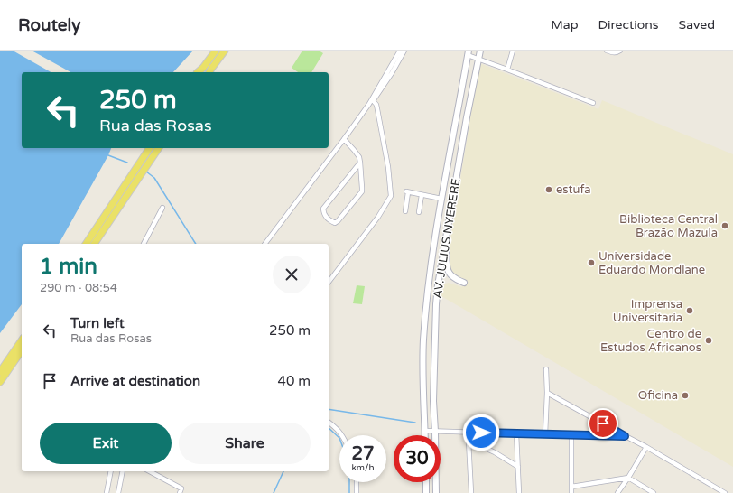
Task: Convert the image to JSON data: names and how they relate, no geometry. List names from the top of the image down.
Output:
{
  "streets": {
    "main road": ["AV. JULIUS NYERERE"]
  },
  "places": [
    "estufa",
    "Biblioteca Central Brazão Mazula",
    "Universidade Eduardo Mondlane",
    "Imprensa Universitaria",
    "Centro de Estudos Africanos",
    "Oficina"
  ],
  "page": {
    "header": "Routely",
    "nav": ["Map", "Directions", "Saved"],
    "turn": ["250 m", "Rua das Rosas"],
    "heading": ["1 min", "290 m · 08:54"],
    "list": [
      {
        "name": "Turn left",
        "note": "Rua das Rosas",
        "value": "250 m"
      },
      {
        "name": "Arrive at destination",
        "value": "40 m"
      }
    ],
    "buttons": ["Exit", "Share"],
    "speed": "27 km/h",
    "limit": "30"
  }
}
